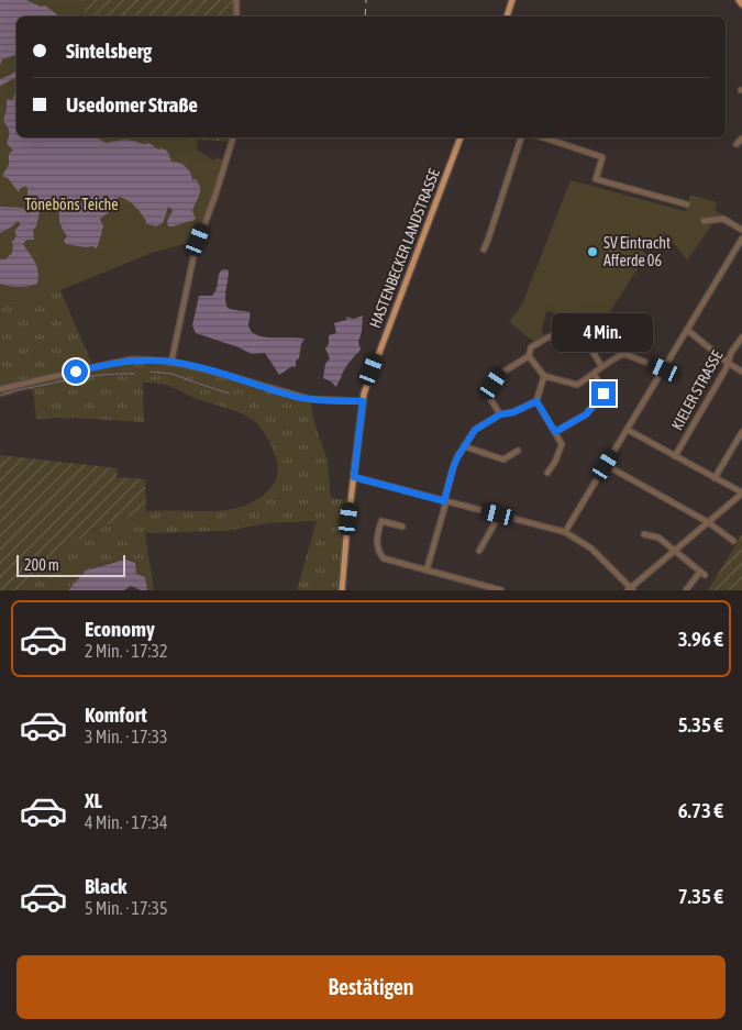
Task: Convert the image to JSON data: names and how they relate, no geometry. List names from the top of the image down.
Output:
{
  "streets": {
    "main road": ["HASTENBECKER LANDSTRASSE"],
    "street": ["KIELER STRASSE"]
  },
  "parks": ["Töneböns Teiche"],
  "places": ["SV Eintracht Afferde 06"],
  "scale_bar": "200 m",
  "page": {
    "banner": ["Sintelsberg", "Usedomer Straße"],
    "bubble": "4 Min.",
    "scale": "200 m",
    "list": [
      {
        "name": "Economy",
        "note": "2 Min. · 17:32",
        "value": "3.96 €"
      },
      {
        "name": "Komfort",
        "note": "3 Min. · 17:33",
        "value": "5.35 €"
      },
      {
        "name": "XL",
        "note": "4 Min. · 17:34",
        "value": "6.73 €"
      },
      {
        "name": "Black",
        "note": "5 Min. · 17:35",
        "value": "7.35 €"
      }
    ],
    "buttons": "Bestätigen"
  }
}
